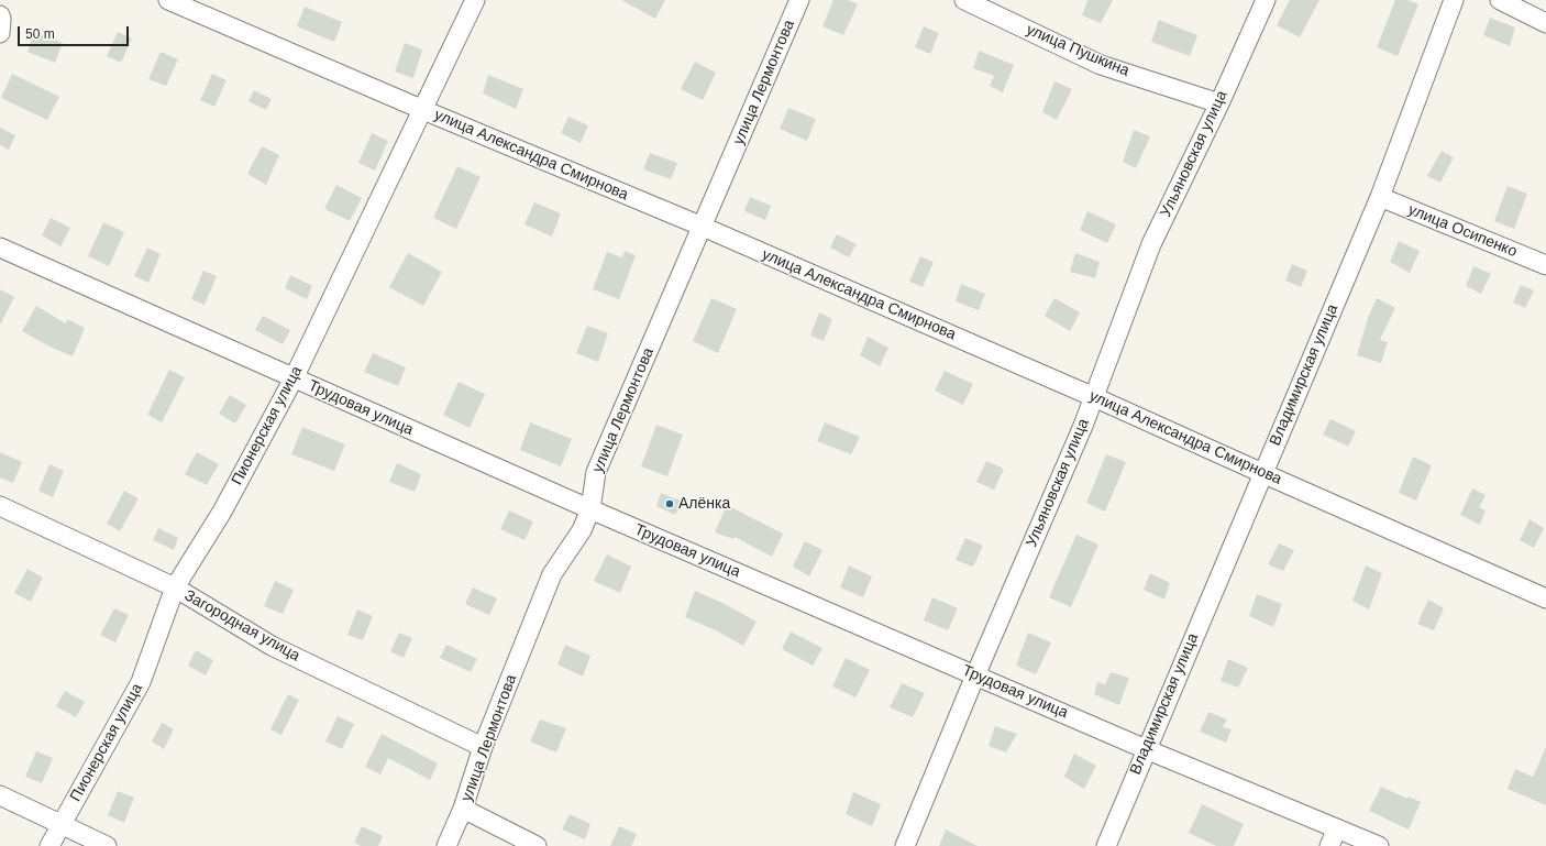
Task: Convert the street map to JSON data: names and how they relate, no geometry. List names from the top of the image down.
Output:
{
  "streets": {
    "street": [
      "улица Пушкина",
      "улица Лермонтова",
      "Ульяновская улица",
      "улица Александра Смирнова",
      "улица Осипенко",
      "Владимирская улица",
      "Трудовая улица",
      "Пионерская улица",
      "Загородная улица"
    ]
  },
  "crossings": [
    ["улица Пушкина", "Ульяновская улица"],
    ["улица Лермонтова", "улица Александра Смирнова"],
    ["улица Лермонтова", "Трудовая улица"],
    ["улица Лермонтова", "Загородная улица"],
    ["Ульяновская улица", "улица Александра Смирнова"],
    ["Ульяновская улица", "Трудовая улица"],
    ["улица Александра Смирнова", "Владимирская улица"],
    ["улица Александра Смирнова", "Пионерская улица"],
    ["улица Осипенко", "Владимирская улица"],
    ["Владимирская улица", "Трудовая улица"],
    ["Трудовая улица", "Пионерская улица"],
    ["Пионерская улица", "Загородная улица"]
  ],
  "places": ["Алёнка"],
  "scale_bar": "50 m"
}
